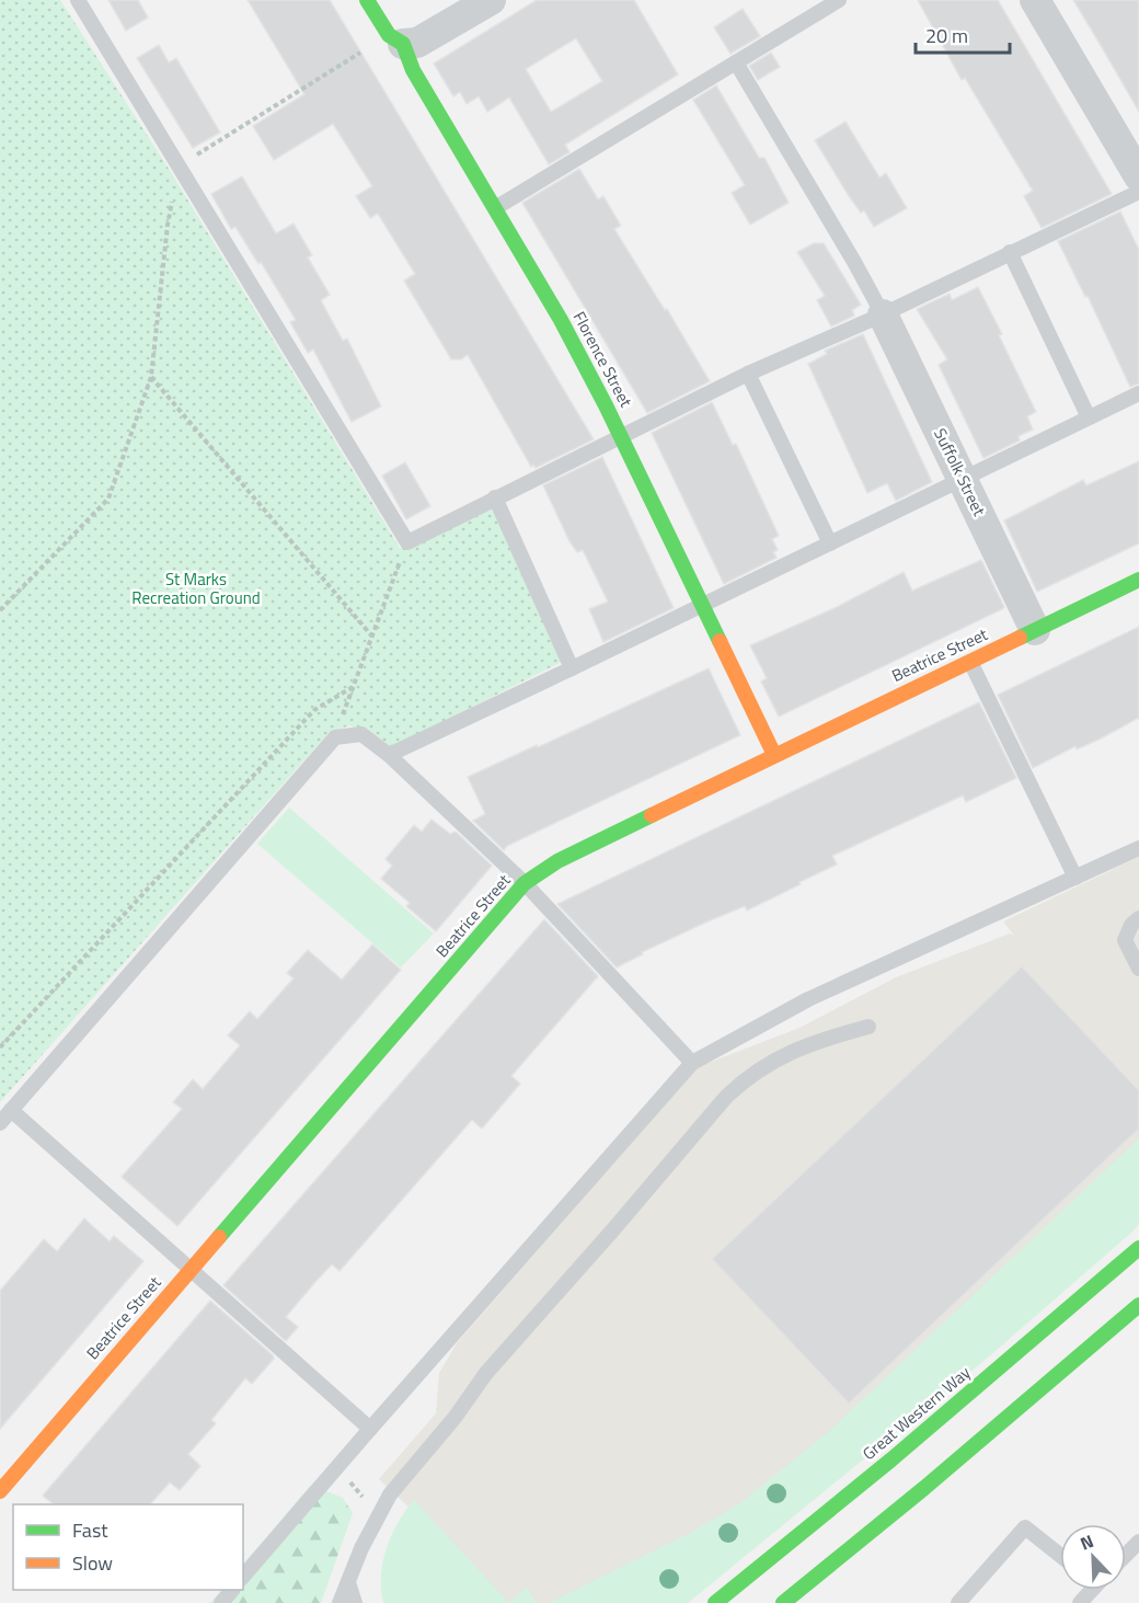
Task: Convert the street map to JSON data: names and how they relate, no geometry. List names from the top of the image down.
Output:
{
  "streets": {
    "street": [
      "Florence Street",
      "Suffolk Street",
      "Beatrice Street",
      "Great Western Way"
    ]
  },
  "crossings": [
    ["Florence Street", "Beatrice Street"],
    ["Suffolk Street", "Beatrice Street"]
  ],
  "parks": ["St Marks Recreation Ground"],
  "legend": ["Fast", "Slow"],
  "scale_bar": "20 m",
  "north": "top left"
}
